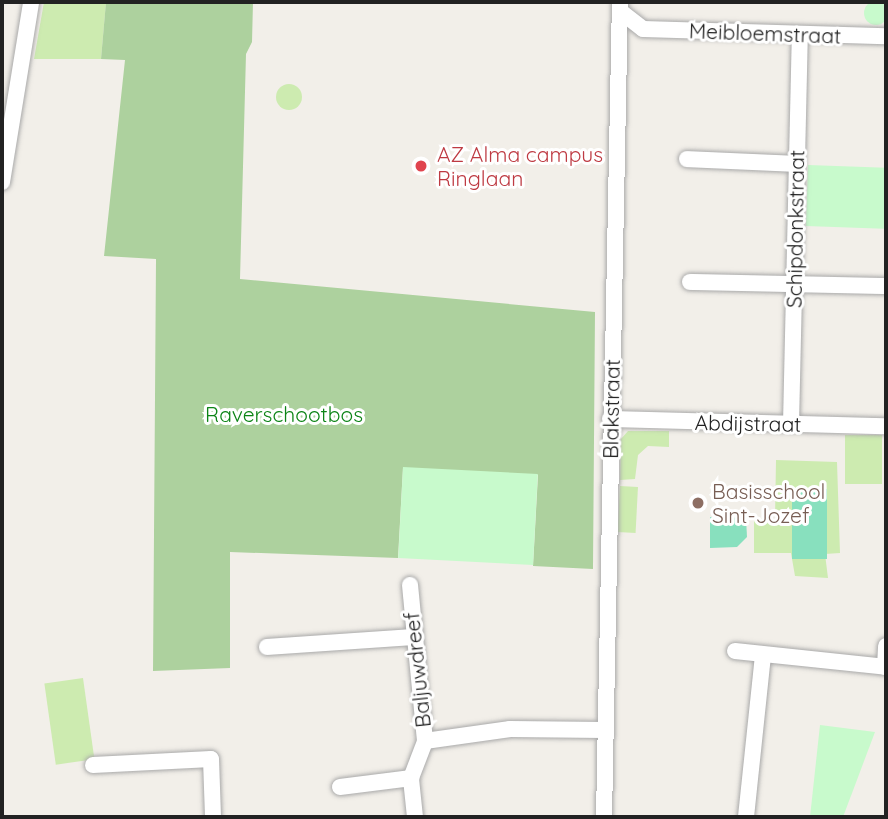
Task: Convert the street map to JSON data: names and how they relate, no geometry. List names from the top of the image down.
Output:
{
  "streets": {
    "street": [
      "Meibloemstraat",
      "Schipdonkstraat",
      "Blakstraat",
      "Abdijstraat",
      "Baljuwdreef"
    ]
  },
  "crossings": [
    ["Meibloemstraat", "Schipdonkstraat"],
    ["Schipdonkstraat", "Abdijstraat"],
    ["Blakstraat", "Abdijstraat"],
    ["Blakstraat", "Baljuwdreef"]
  ],
  "parks": ["Raverschootbos"],
  "places": ["AZ Alma campus Ringlaan", "Basisschool Sint-Jozef"]
}
